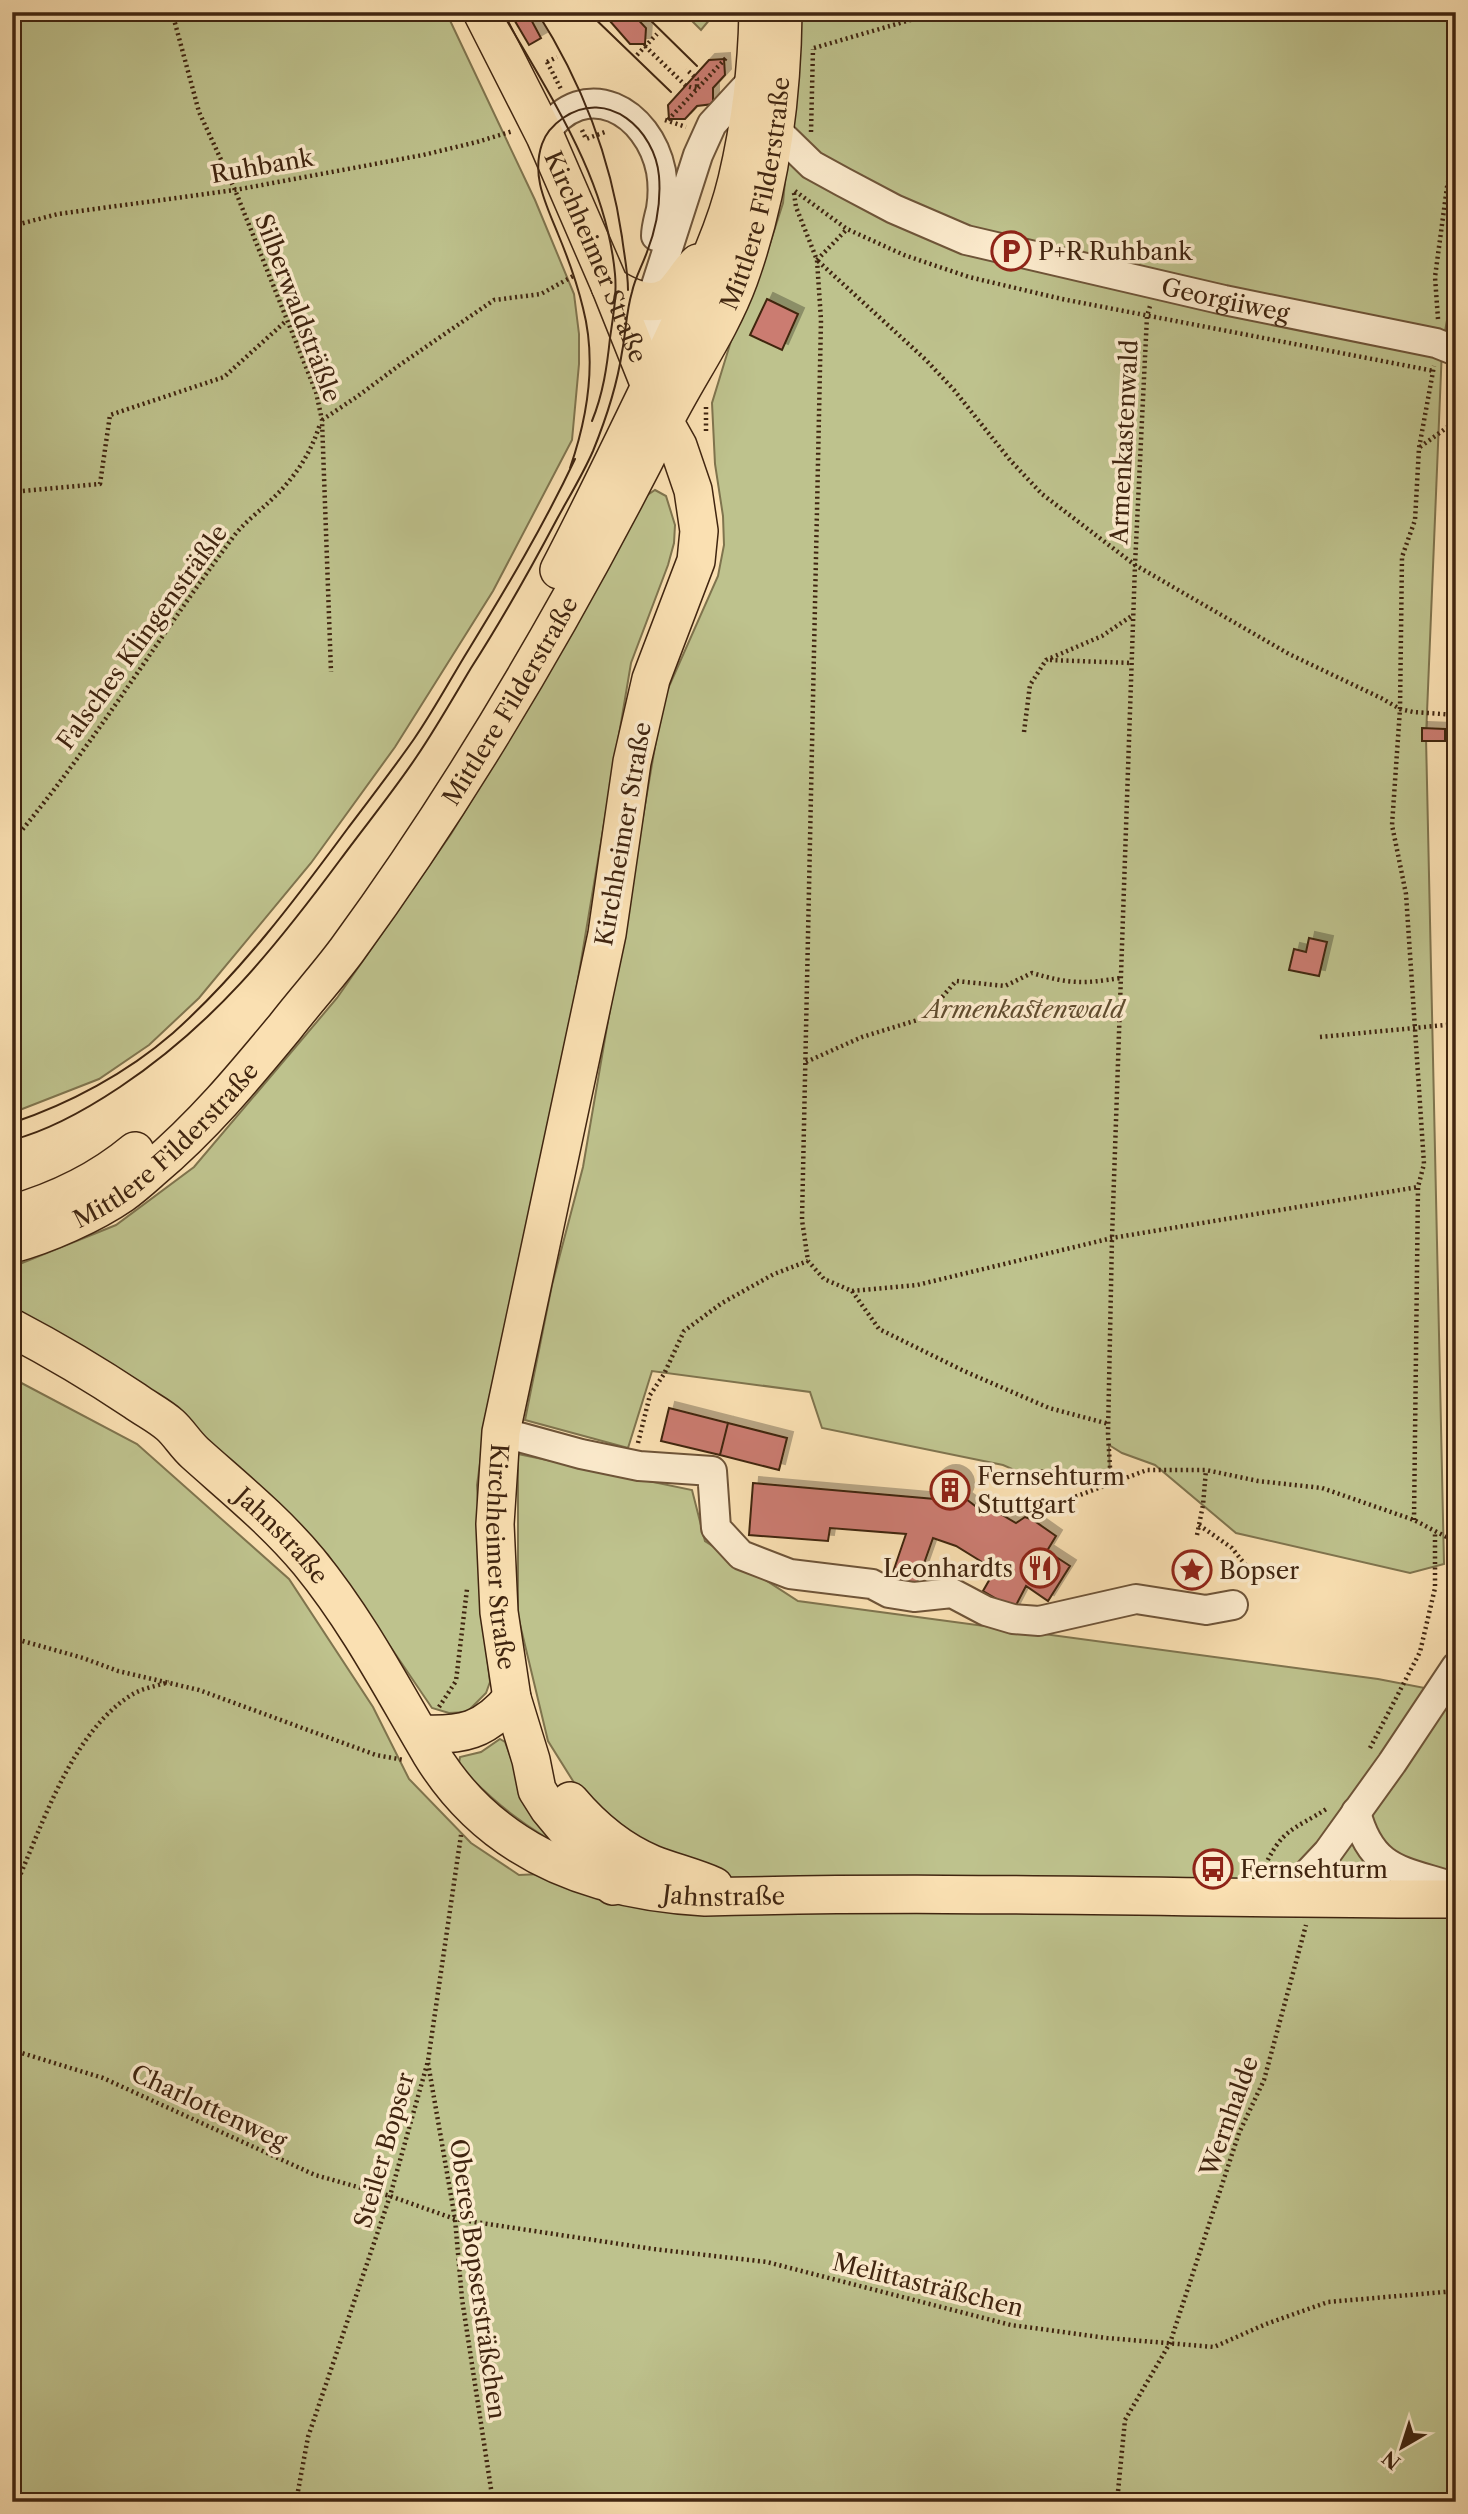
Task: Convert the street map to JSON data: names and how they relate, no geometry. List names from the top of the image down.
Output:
{
  "streets": {
    "main road": ["Mittlere Filderstraße", "Kirchheimer Straße", "Jahnstraße"],
    "street": ["Georgiiweg"],
    "path": [
      "Ruhbank",
      "Silberwaldsträßle",
      "Armenkastenwald",
      "Falsches Klingensträßle",
      "Charlottenweg",
      "Wernhalde",
      "Steiler Bopser",
      "Oberes Bopsersträßchen",
      "Melittasträßchen"
    ]
  },
  "crossings": [
    ["Ruhbank", "Kirchheimer Straße"],
    ["Ruhbank", "Silberwaldsträßle"],
    ["Mittlere Filderstraße", "Kirchheimer Straße"],
    ["Mittlere Filderstraße", "Georgiiweg"],
    ["Kirchheimer Straße", "Jahnstraße"],
    ["Georgiiweg", "Armenkastenwald"],
    ["Silberwaldsträßle", "Falsches Klingensträßle"],
    ["Jahnstraße", "Wernhalde"],
    ["Jahnstraße", "Steiler Bopser"],
    ["Charlottenweg", "Steiler Bopser"],
    ["Charlottenweg", "Melittasträßchen"],
    ["Wernhalde", "Melittasträßchen"],
    ["Steiler Bopser", "Oberes Bopsersträßchen"],
    ["Steiler Bopser", "Melittasträßchen"],
    ["Oberes Bopsersträßchen", "Melittasträßchen"]
  ],
  "parks": ["Armenkastenwald"],
  "places": {
    "parking": ["P+R Ruhbank"],
    "building": ["Fernsehturm Stuttgart"],
    "restaurant": ["Leonhardts"],
    "place": ["Bopser"],
    "bus stop": ["Fernsehturm"]
  },
  "north": "bottom left"
}
